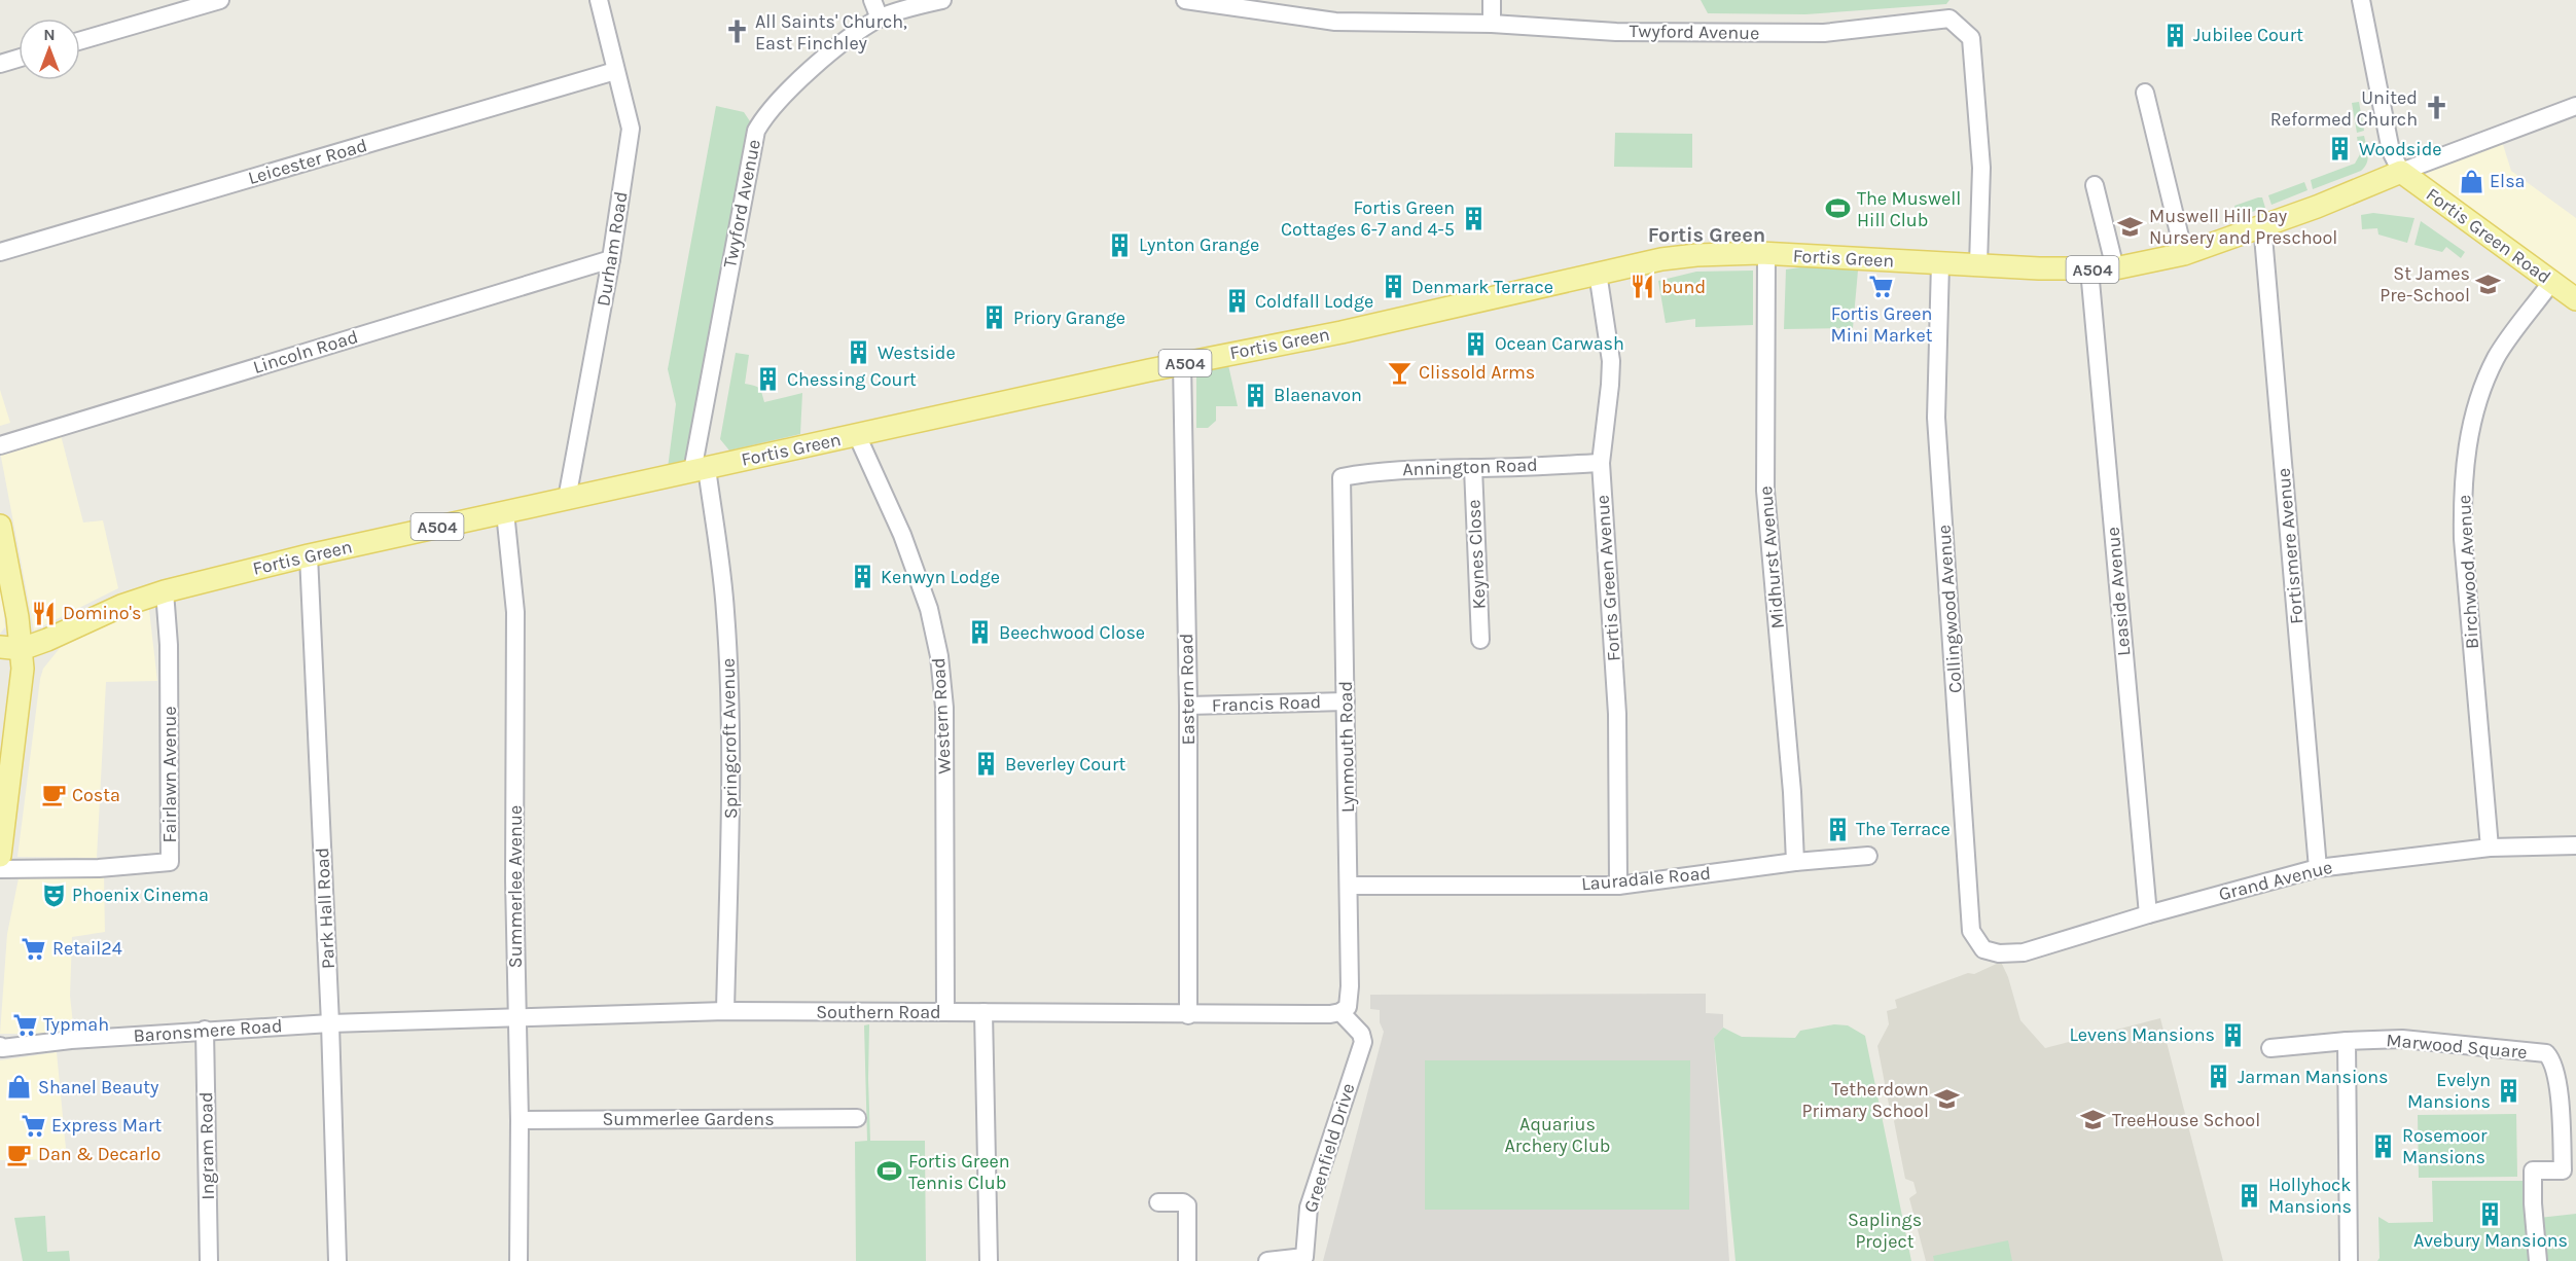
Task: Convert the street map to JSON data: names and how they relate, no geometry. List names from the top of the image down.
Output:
{
  "streets": {
    "main road": ["Fortis Green Road", "Fortis Green", "A504"],
    "street": [
      "Twyford Avenue",
      "Leicester Road",
      "Durham Road",
      "Lincoln Road",
      "Annington Road",
      "Fortismere Avenue",
      "Keynes Close",
      "Midhurst Avenue",
      "Birchwood Avenue",
      "Fortis Green Avenue",
      "Leaside Avenue",
      "Collingwood Avenue",
      "Eastern Road",
      "Francis Road",
      "Western Road",
      "Springcroft Avenue",
      "Lynmouth Road",
      "Fairlawn Avenue",
      "Lauradale Road",
      "Grand Avenue",
      "Summerlee Avenue",
      "Park Hall Road",
      "Southern Road",
      "Baronsmere Road",
      "Marwood Square",
      "Summerlee Gardens",
      "Ingram Road",
      "Greenfield Drive"
    ]
  },
  "crossings": [
    ["Twyford Avenue", "Fortis Green"],
    ["Twyford Avenue", "Springcroft Avenue"],
    ["Leicester Road", "Durham Road"],
    ["Fortis Green Road", "Fortis Green"],
    ["Fortis Green Road", "Birchwood Avenue"],
    ["Durham Road", "Fortis Green"],
    ["Durham Road", "Lincoln Road"],
    ["Fortis Green", "Fortismere Avenue"],
    ["Fortis Green", "Midhurst Avenue"],
    ["Fortis Green", "Fortis Green Avenue"],
    ["Fortis Green", "Leaside Avenue"],
    ["Fortis Green", "Collingwood Avenue"],
    ["Fortis Green", "Eastern Road"],
    ["Fortis Green", "Western Road"],
    ["Fortis Green", "Springcroft Avenue"],
    ["Fortis Green", "Fairlawn Avenue"],
    ["Fortis Green", "Summerlee Avenue"],
    ["Fortis Green", "Park Hall Road"],
    ["Annington Road", "Keynes Close"],
    ["Annington Road", "Fortis Green Avenue"],
    ["Annington Road", "Lynmouth Road"],
    ["Fortismere Avenue", "Grand Avenue"],
    ["Midhurst Avenue", "Lauradale Road"],
    ["Birchwood Avenue", "Grand Avenue"],
    ["Fortis Green Avenue", "Lauradale Road"],
    ["Leaside Avenue", "Grand Avenue"],
    ["Collingwood Avenue", "Grand Avenue"],
    ["Eastern Road", "Francis Road"],
    ["Eastern Road", "Southern Road"],
    ["Francis Road", "Lynmouth Road"],
    ["Western Road", "Southern Road"],
    ["Springcroft Avenue", "Southern Road"],
    ["Lynmouth Road", "Lauradale Road"],
    ["Lynmouth Road", "Southern Road"],
    ["Lynmouth Road", "Greenfield Drive"],
    ["Summerlee Avenue", "Southern Road"],
    ["Summerlee Avenue", "Summerlee Gardens"],
    ["Park Hall Road", "Baronsmere Road"],
    ["Southern Road", "Baronsmere Road"],
    ["Southern Road", "Greenfield Drive"],
    ["Baronsmere Road", "Ingram Road"]
  ],
  "districts": ["Fortis Green"],
  "parks": ["Aquarius Archery Club", "Saplings Project"],
  "places": {
    "church": ["All Saints' Church, East Finchley", "United Reformed Church"],
    "building": [
      "Jubilee Court",
      "Woodside",
      "Fortis Green Cottages 6-7 and 4-5",
      "Lynton Grange",
      "Denmark Terrace",
      "Coldfall Lodge",
      "Priory Grange",
      "Ocean Carwash",
      "Westside",
      "Chessing Court",
      "Blaenavon",
      "Kenwyn Lodge",
      "Beechwood Close",
      "Beverley Court",
      "The Terrace",
      "Levens Mansions",
      "Jarman Mansions",
      "Evelyn Mansions",
      "Rosemoor Mansions",
      "Hollyhock Mansions",
      "Avebury Mansions"
    ],
    "shop": ["Elsa", "Shanel Beauty"],
    "sports": ["The Muswell Hill Club", "Fortis Green Tennis Club"],
    "school or university": [
      "Muswell Hill Day Nursery and Preschool",
      "St James Pre-School",
      "Tetherdown Primary School",
      "TreeHouse School"
    ],
    "restaurant": ["bund", "Domino's"],
    "supermarket": [
      "Fortis Green Mini Market",
      "Retail24",
      "Typmah",
      "Express Mart"
    ],
    "bar": ["Clissold Arms"],
    "cafe": ["Costa", "Dan & Decarlo"],
    "theatre": ["Phoenix Cinema"]
  },
  "north": "top"
}
